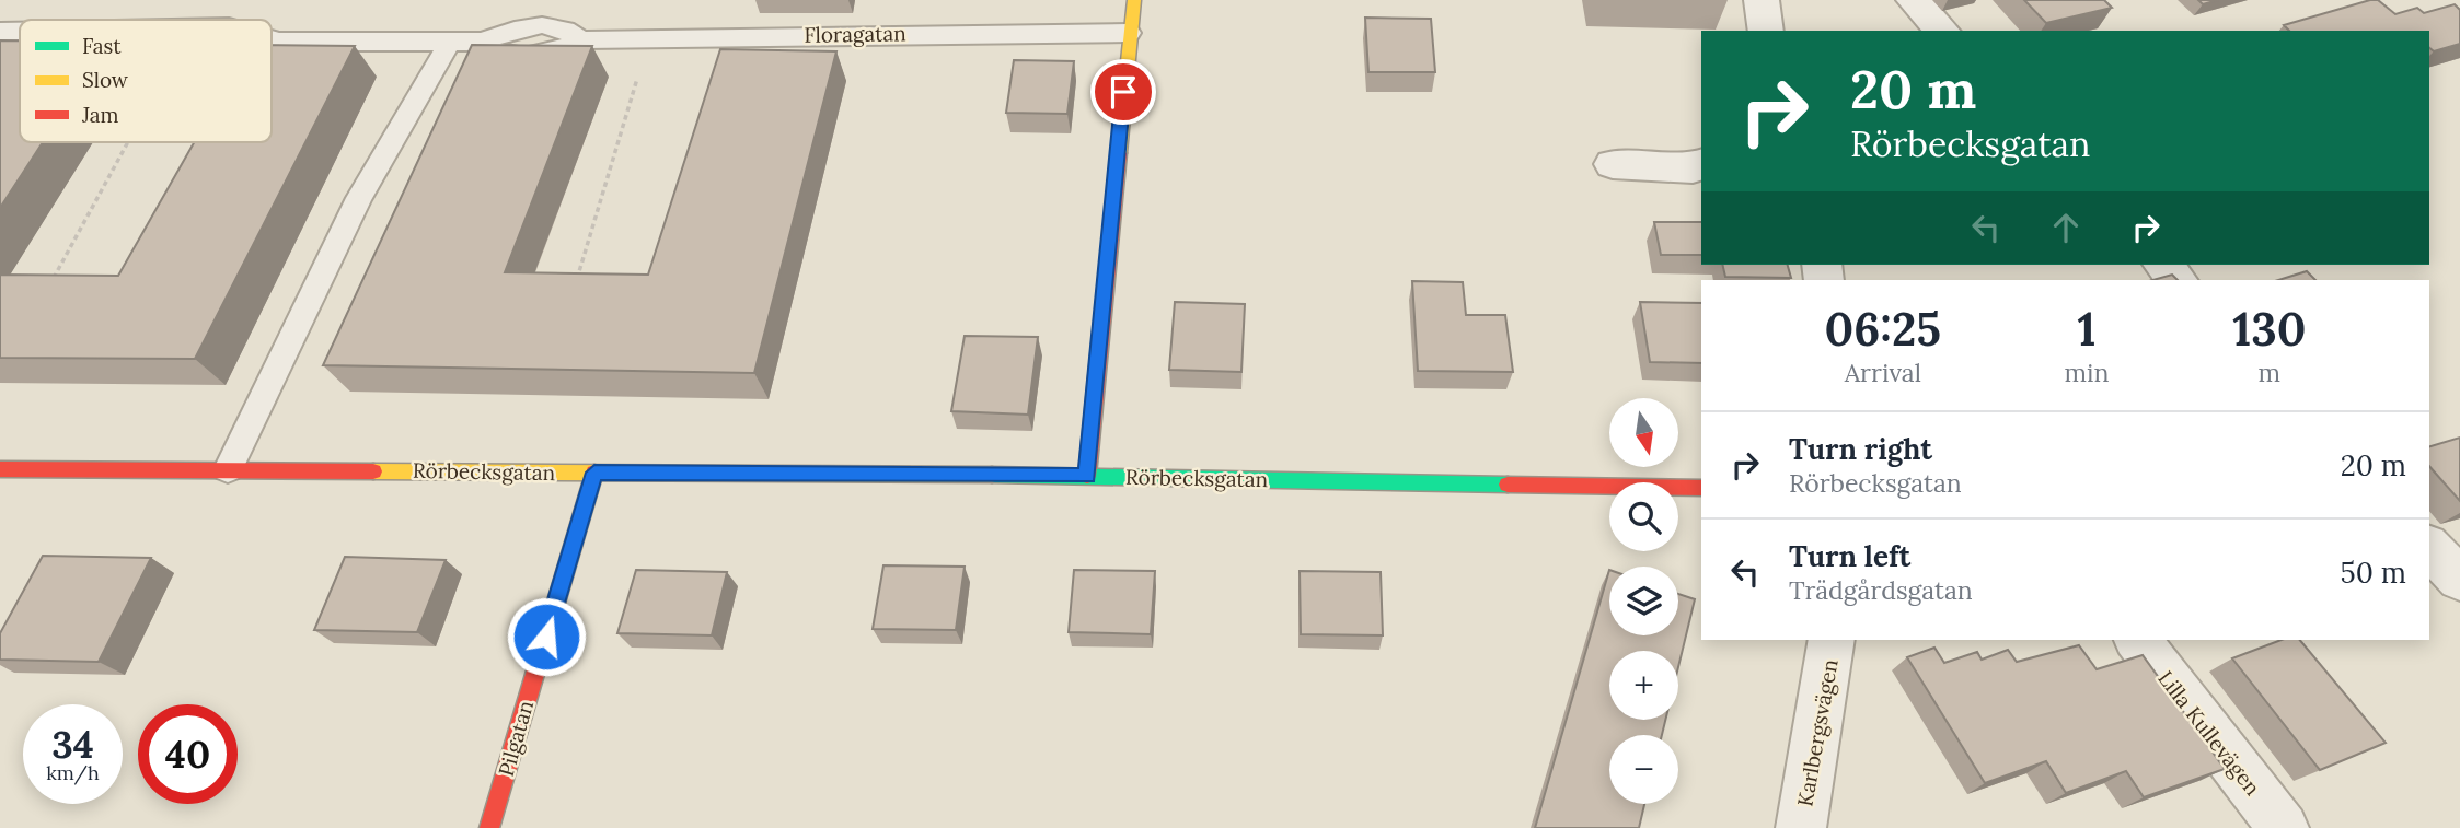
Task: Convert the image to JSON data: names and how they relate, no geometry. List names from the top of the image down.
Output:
{
  "streets": {
    "street": [
      "Rörbecksgatan",
      "Karlbergsvägen",
      "Lilla Kullevägen",
      "Pilgatan"
    ],
    "lane": ["Floragatan"]
  },
  "crossings": [
    ["Rörbecksgatan", "Pilgatan"]
  ],
  "legend": ["Fast", "Slow", "Jam"],
  "north": "bottom",
  "page": {
    "turn": ["20 m", "Rörbecksgatan"],
    "eta": [
      "06:25",
      "Arrival",
      "1",
      "min",
      "130",
      "m"
    ],
    "map_buttons": ["+", "−"],
    "list": [
      {
        "name": "Turn right",
        "note": "Rörbecksgatan",
        "value": "20 m"
      },
      {
        "name": "Turn left",
        "note": "Trädgårdsgatan",
        "value": "50 m"
      }
    ],
    "speed": "34 km/h",
    "limit": "40"
  }
}
